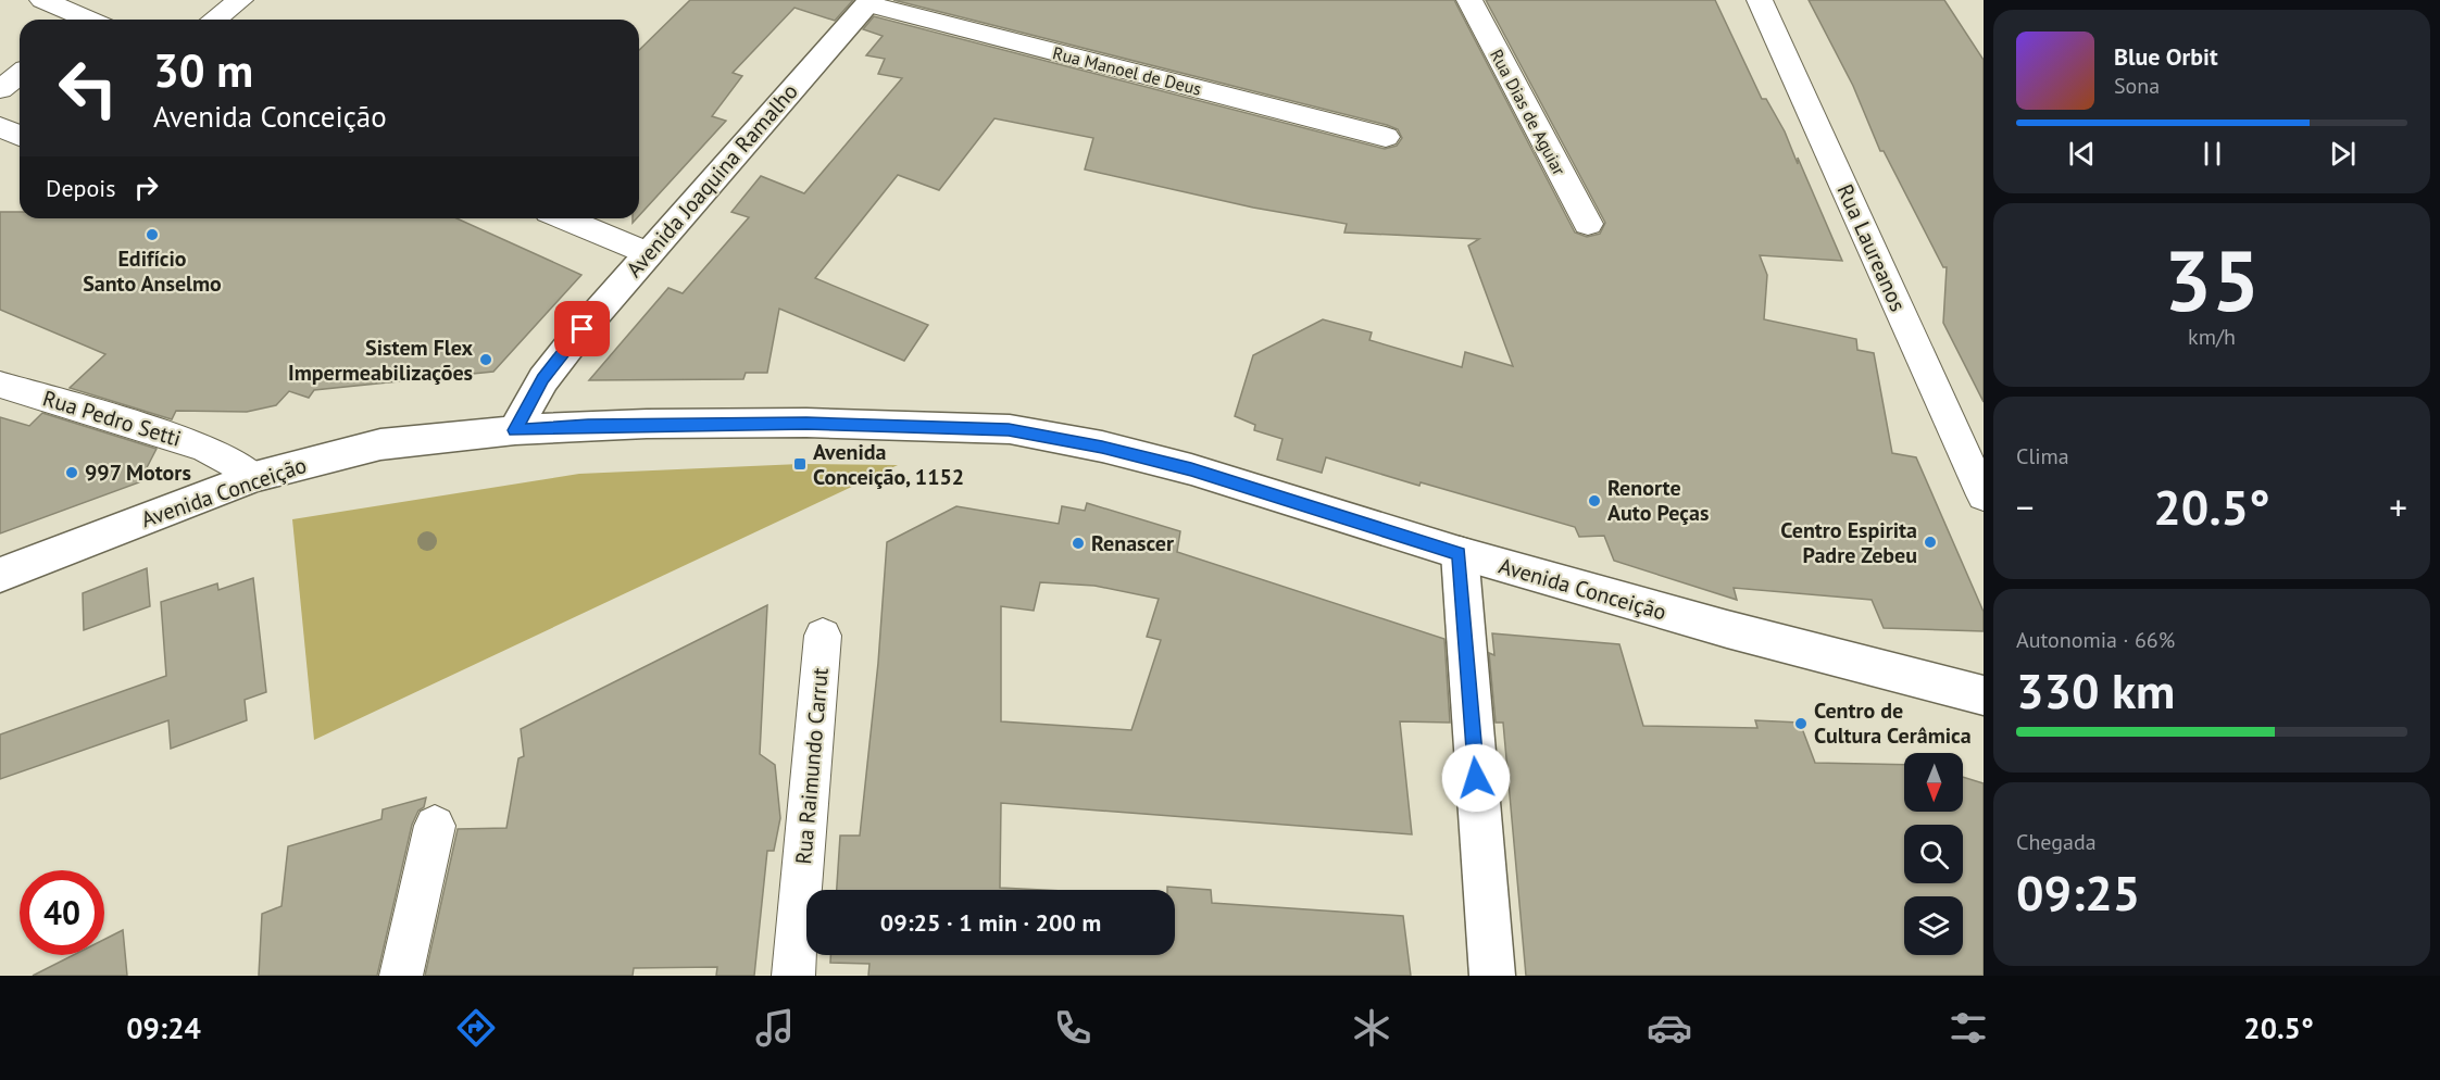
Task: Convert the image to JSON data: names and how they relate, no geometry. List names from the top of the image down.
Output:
{
  "streets": {
    "main road": ["Avenida Joaquina Ramalho", "Avenida Conceição"],
    "street": [
      "Rua Manoel de Deus",
      "Rua Dias de Aguiar",
      "Rua Laureanos",
      "Rua Pedro Setti",
      "Rua Raimundo Carrut"
    ]
  },
  "crossings": [
    ["Rua Manoel de Deus", "Avenida Joaquina Ramalho"],
    ["Avenida Joaquina Ramalho", "Avenida Conceição"],
    ["Rua Pedro Setti", "Avenida Conceição"]
  ],
  "places": {
    "other": [
      "Edifício Santo Anselmo",
      "Sistem Flex Impermeabilizações",
      "997 Motors",
      "Renorte Auto Peças",
      "Centro Espirita Padre Zebeu",
      "Renascer",
      "Centro de Cultura Cerâmica"
    ],
    "transit": ["Avenida Conceição, 1152"]
  },
  "north": "bottom",
  "page": {
    "turn": ["30 m", "Avenida Conceição"],
    "song": ["Blue Orbit", "Sona"],
    "then": "Depois",
    "tile": [
      ["35", "km/h"],
      "Clima",
      ["Autonomia · 66%", "330 km"],
      ["Chegada", "09:25"]
    ],
    "heat": ["−", "20.5°", "+"],
    "limit": "40",
    "trip": "09:25 · 1 min · 200 m",
    "tabs": ["09:24", "20.5°"]
  }
}
